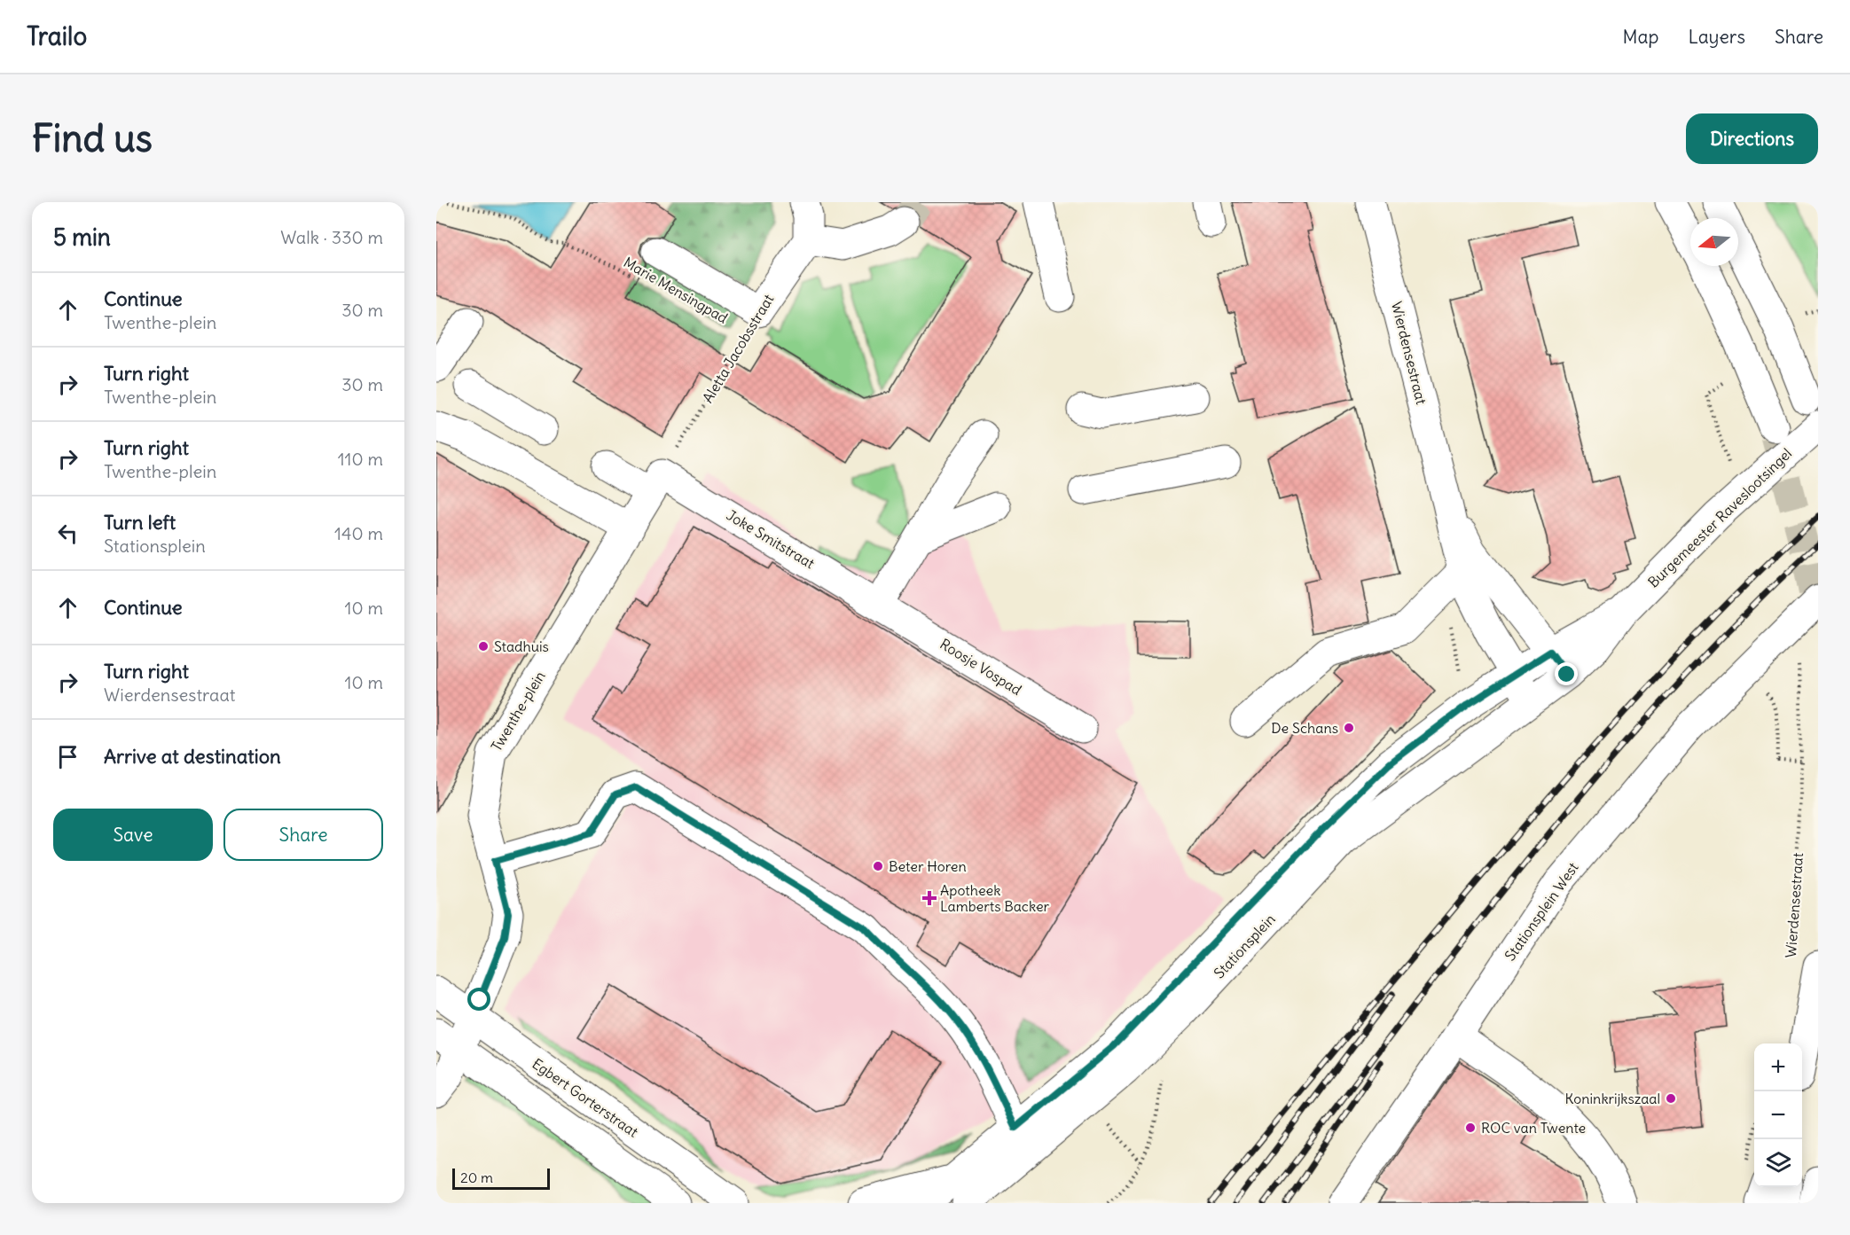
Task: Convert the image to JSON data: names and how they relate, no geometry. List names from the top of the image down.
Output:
{
  "streets": {
    "main road": [
      "Aletta Jacobsstraat",
      "Wierdensestraat",
      "Burgemeester Raveslootsingel",
      "Joke Smitstraat",
      "Roosje Vospad",
      "Twenthe-plein",
      "Stationsplein West",
      "Stationsplein",
      "Egbert Gorterstraat"
    ],
    "path": ["Marie Mensingpad"]
  },
  "crossings": [
    ["Marie Mensingpad", "Aletta Jacobsstraat"],
    ["Aletta Jacobsstraat", "Joke Smitstraat"],
    ["Aletta Jacobsstraat", "Twenthe-plein"],
    ["Wierdensestraat", "Burgemeester Raveslootsingel"],
    ["Wierdensestraat", "Stationsplein"],
    ["Burgemeester Raveslootsingel", "Stationsplein"],
    ["Joke Smitstraat", "Roosje Vospad"],
    ["Joke Smitstraat", "Twenthe-plein"],
    ["Twenthe-plein", "Egbert Gorterstraat"]
  ],
  "places": {
    "other": [
      "Stadhuis",
      "De Schans",
      "Beter Horen",
      "Koninkrijkszaal",
      "ROC van Twente"
    ],
    "health": ["Apotheek Lamberts Backer"]
  },
  "scale_bar": "20 m",
  "north": "left",
  "page": {
    "header": "Trailo",
    "nav": ["Map", "Layers", "Share"],
    "buttons": [
      "Directions",
      ["Save", "Share"]
    ],
    "title": "Find us",
    "heading": ["5 min", "Walk · 330 m"],
    "list": [
      ["Continue", "Twenthe-plein", "30 m"],
      ["Turn right", "Twenthe-plein", "30 m"],
      ["Turn right", "Twenthe-plein", "110 m"],
      ["Turn left", "Stationsplein", "140 m"],
      ["Continue", "10 m"],
      ["Turn right", "Wierdensestraat", "10 m"],
      "Arrive at destination"
    ],
    "map_buttons": ["+", "−"],
    "scale": "20 m"
  }
}
